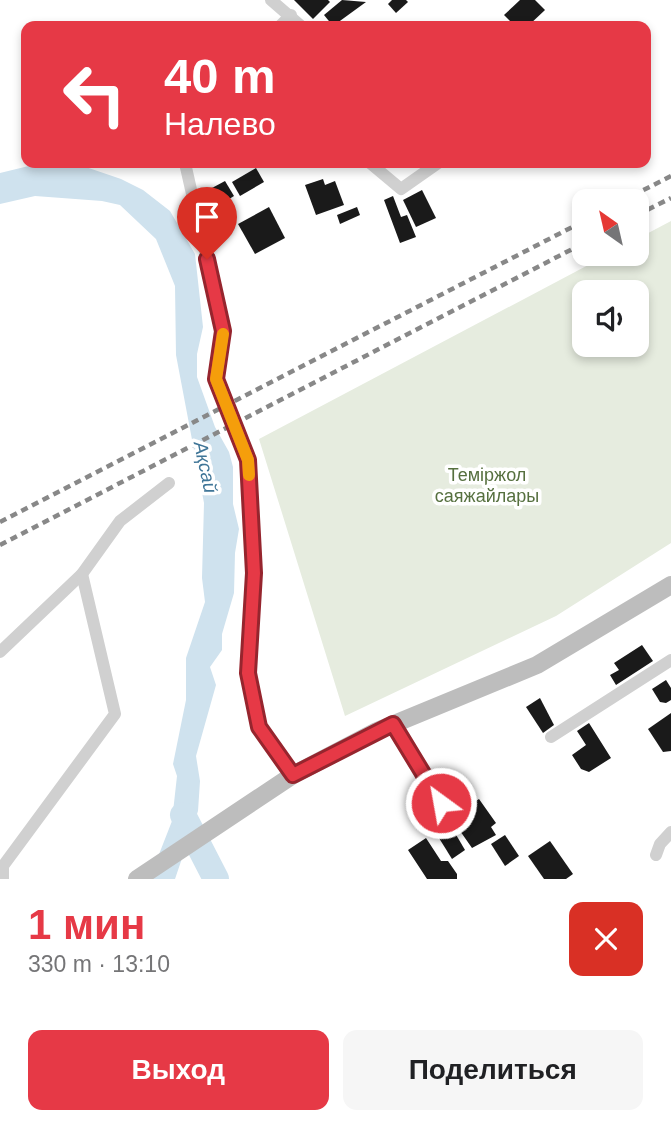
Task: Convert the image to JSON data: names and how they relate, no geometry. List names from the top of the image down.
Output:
{
  "water": ["Ақсай"],
  "parks": ["Теміржол саяжайлары"],
  "north": "top left",
  "page": {
    "turn": ["40 m", "Налево"],
    "heading": ["1 мин", "330 m · 13:10"],
    "buttons": ["Выход", "Поделиться"]
  }
}
